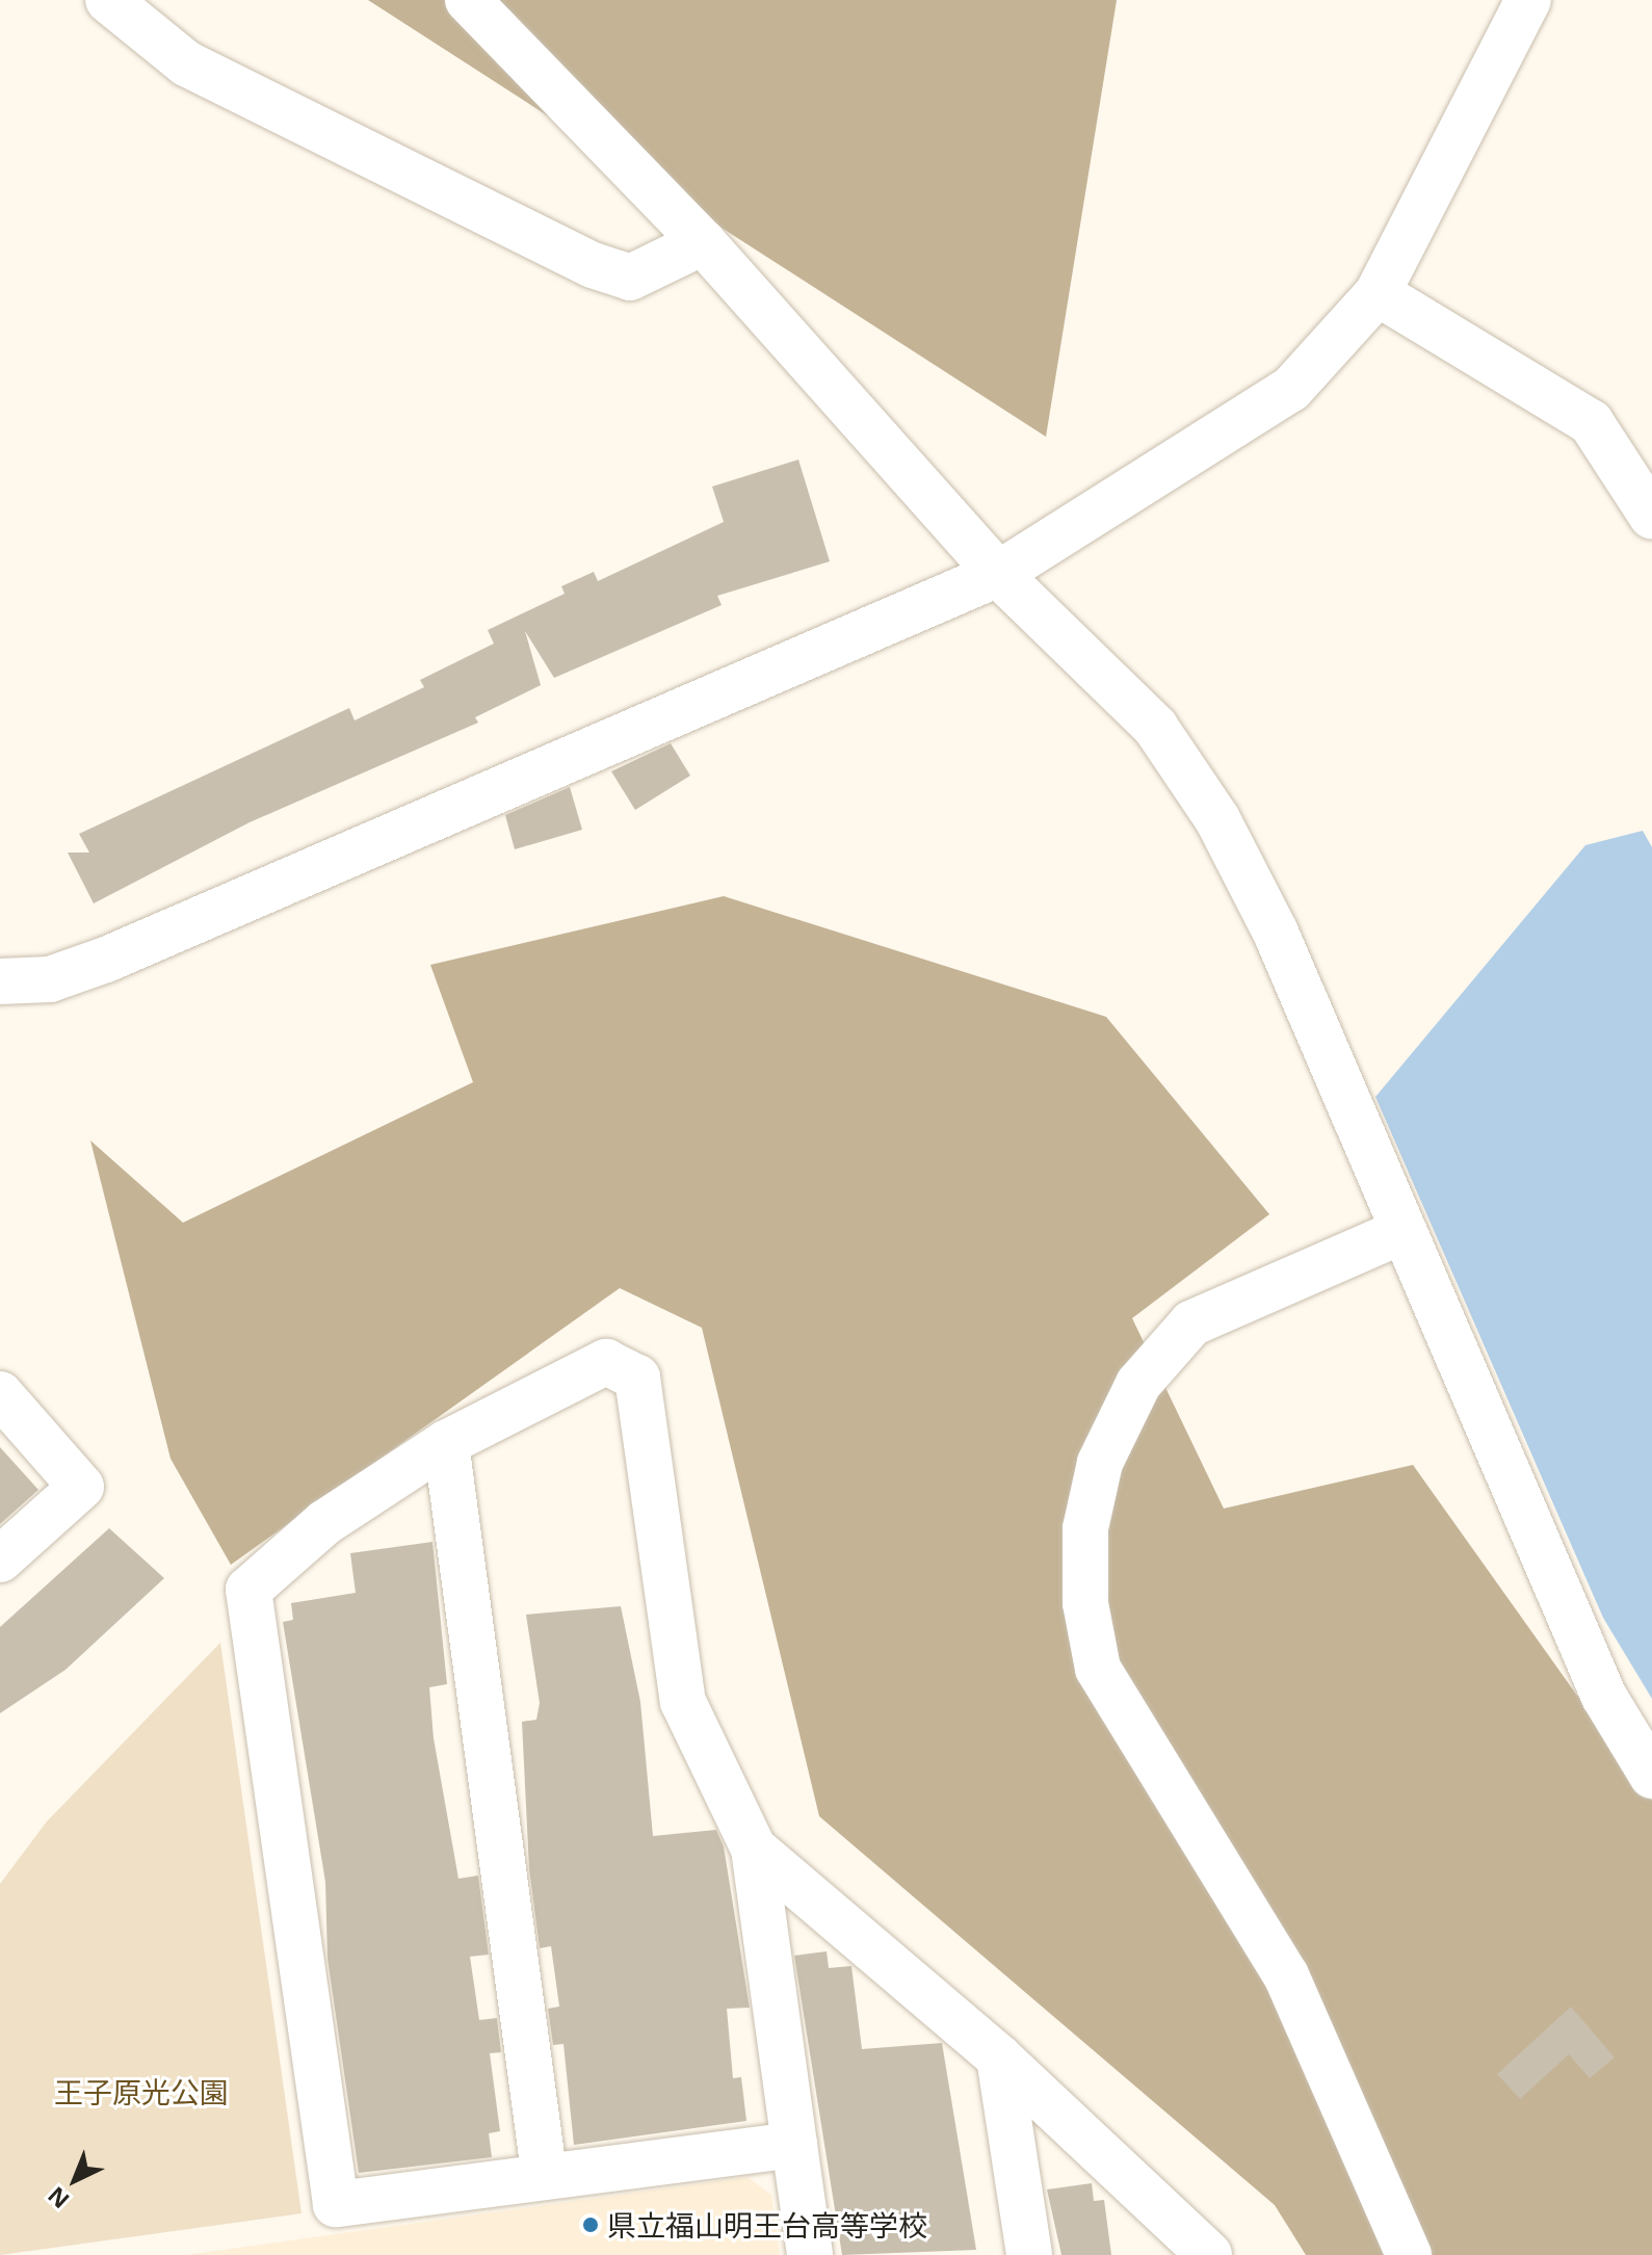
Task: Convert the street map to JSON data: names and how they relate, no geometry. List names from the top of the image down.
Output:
{
  "parks": ["王子原光公園"],
  "places": ["県立福山明王台高等学校"],
  "north": "bottom left"
}
